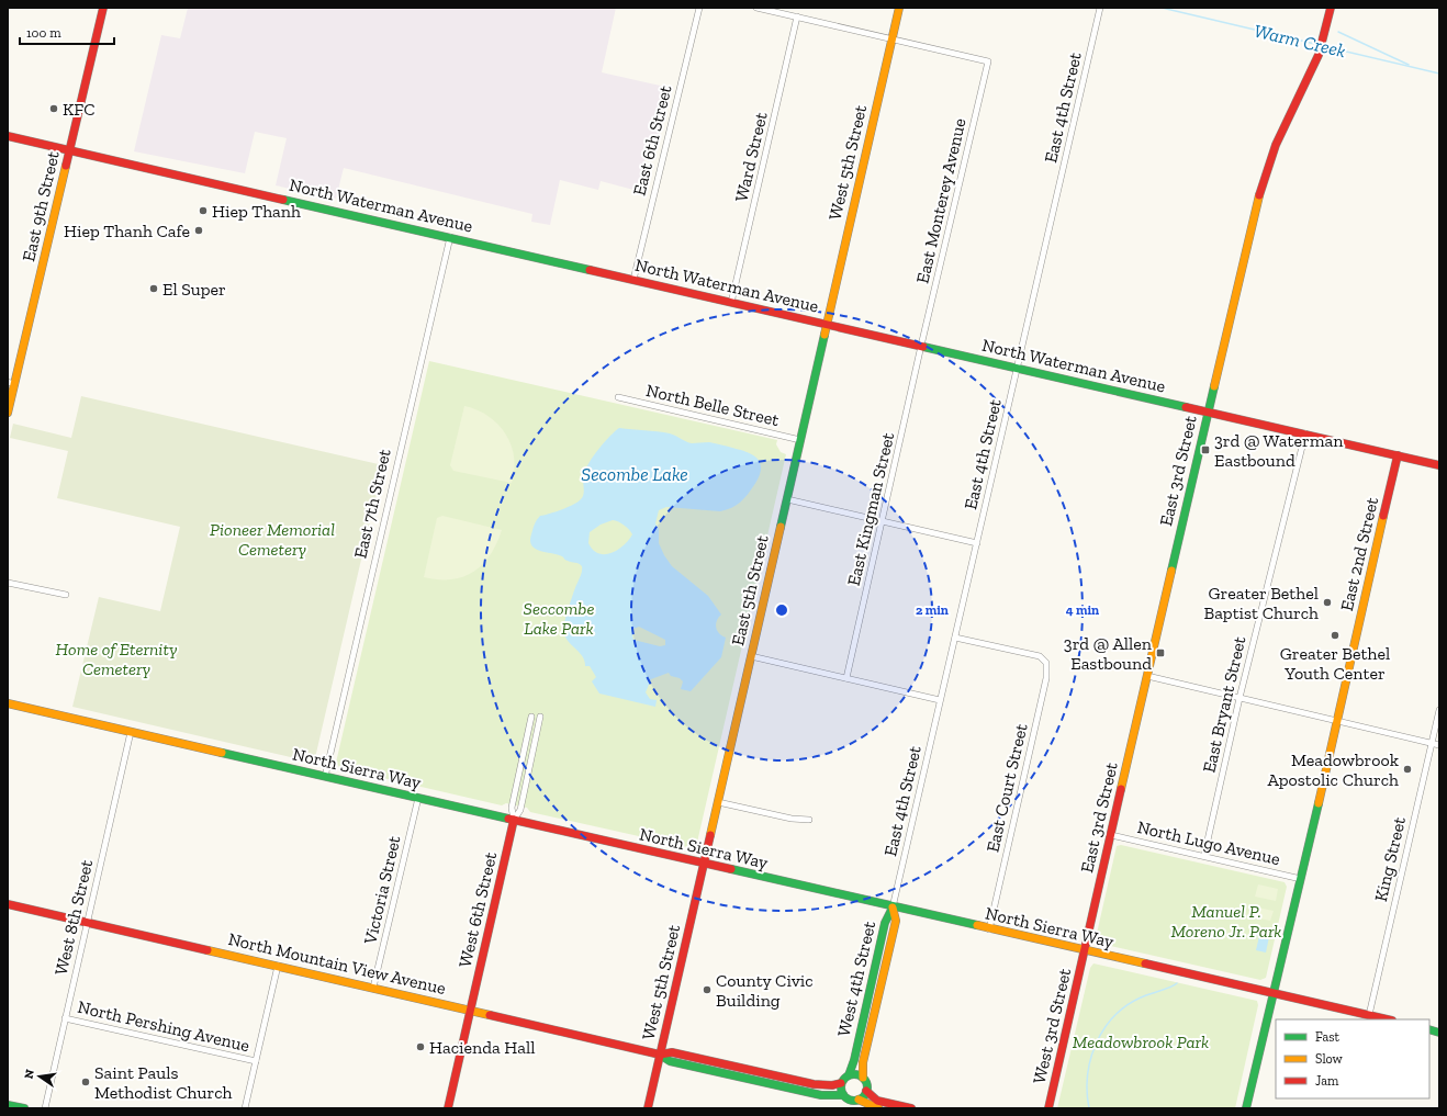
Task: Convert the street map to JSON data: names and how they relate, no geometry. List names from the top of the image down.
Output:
{
  "streets": {
    "street": [
      "East 4th Street",
      "East 6th Street",
      "Ward Street",
      "West 5th Street",
      "East Monterey Avenue",
      "North Waterman Avenue",
      "East 9th Street",
      "North Belle Street",
      "East 3rd Street",
      "East 7th Street",
      "East Kingman Street",
      "East 2nd Street",
      "East 5th Street",
      "East Bryant Street",
      "North Sierra Way",
      "East Court Street",
      "North Lugo Avenue",
      "King Street",
      "Victoria Street",
      "West 6th Street",
      "West 8th Street",
      "North Mountain View Avenue",
      "West 4th Street",
      "North Pershing Avenue",
      "West 3rd Street"
    ]
  },
  "crossings": [
    ["East 4th Street", "North Waterman Avenue"],
    ["East 4th Street", "North Sierra Way"],
    ["East 4th Street", "East Court Street"],
    ["East 4th Street", "West 4th Street"],
    ["East 6th Street", "North Waterman Avenue"],
    ["Ward Street", "North Waterman Avenue"],
    ["West 5th Street", "East Monterey Avenue"],
    ["West 5th Street", "North Waterman Avenue"],
    ["West 5th Street", "East 5th Street"],
    ["West 5th Street", "North Sierra Way"],
    ["West 5th Street", "North Mountain View Avenue"],
    ["East Monterey Avenue", "North Waterman Avenue"],
    ["East Monterey Avenue", "East Kingman Street"],
    ["North Waterman Avenue", "East 9th Street"],
    ["North Waterman Avenue", "East 3rd Street"],
    ["North Waterman Avenue", "East 7th Street"],
    ["North Waterman Avenue", "East Kingman Street"],
    ["North Waterman Avenue", "East 2nd Street"],
    ["North Waterman Avenue", "East 5th Street"],
    ["North Waterman Avenue", "East Bryant Street"],
    ["North Belle Street", "East 5th Street"],
    ["East 3rd Street", "North Sierra Way"],
    ["East 3rd Street", "North Lugo Avenue"],
    ["East 3rd Street", "West 3rd Street"],
    ["East 7th Street", "North Sierra Way"],
    ["East 2nd Street", "North Sierra Way"],
    ["East 2nd Street", "North Lugo Avenue"],
    ["East 5th Street", "North Sierra Way"],
    ["East Bryant Street", "North Lugo Avenue"],
    ["North Sierra Way", "East Court Street"],
    ["North Sierra Way", "King Street"],
    ["North Sierra Way", "Victoria Street"],
    ["North Sierra Way", "West 6th Street"],
    ["North Sierra Way", "West 8th Street"],
    ["North Sierra Way", "West 4th Street"],
    ["North Sierra Way", "West 3rd Street"],
    ["Victoria Street", "North Mountain View Avenue"],
    ["West 6th Street", "North Mountain View Avenue"],
    ["West 8th Street", "North Mountain View Avenue"],
    ["West 8th Street", "North Pershing Avenue"],
    ["North Mountain View Avenue", "West 4th Street"]
  ],
  "water": ["Warm Creek", "Secombe Lake"],
  "parks": [
    "Pioneer Memorial Cemetery",
    "Seccombe Lake Park",
    "Home of Eternity Cemetery",
    "Manuel P. Moreno Jr. Park",
    "Meadowbrook Park"
  ],
  "places": {
    "other": [
      "KFC",
      "Hiep Thanh",
      "Hiep Thanh Cafe",
      "El Super",
      "Greater Bethel Baptist Church",
      "Greater Bethel Youth Center",
      "Meadowbrook Apostolic Church",
      "County Civic Building",
      "Hacienda Hall",
      "Saint Pauls Methodist Church"
    ],
    "transit": ["3rd @ Waterman Eastbound", "3rd @ Allen Eastbound"]
  },
  "legend": ["Fast", "Slow", "Jam"],
  "scale_bar": "100 m",
  "north": "left",
  "rings": ["2 min", "4 min"]
}
